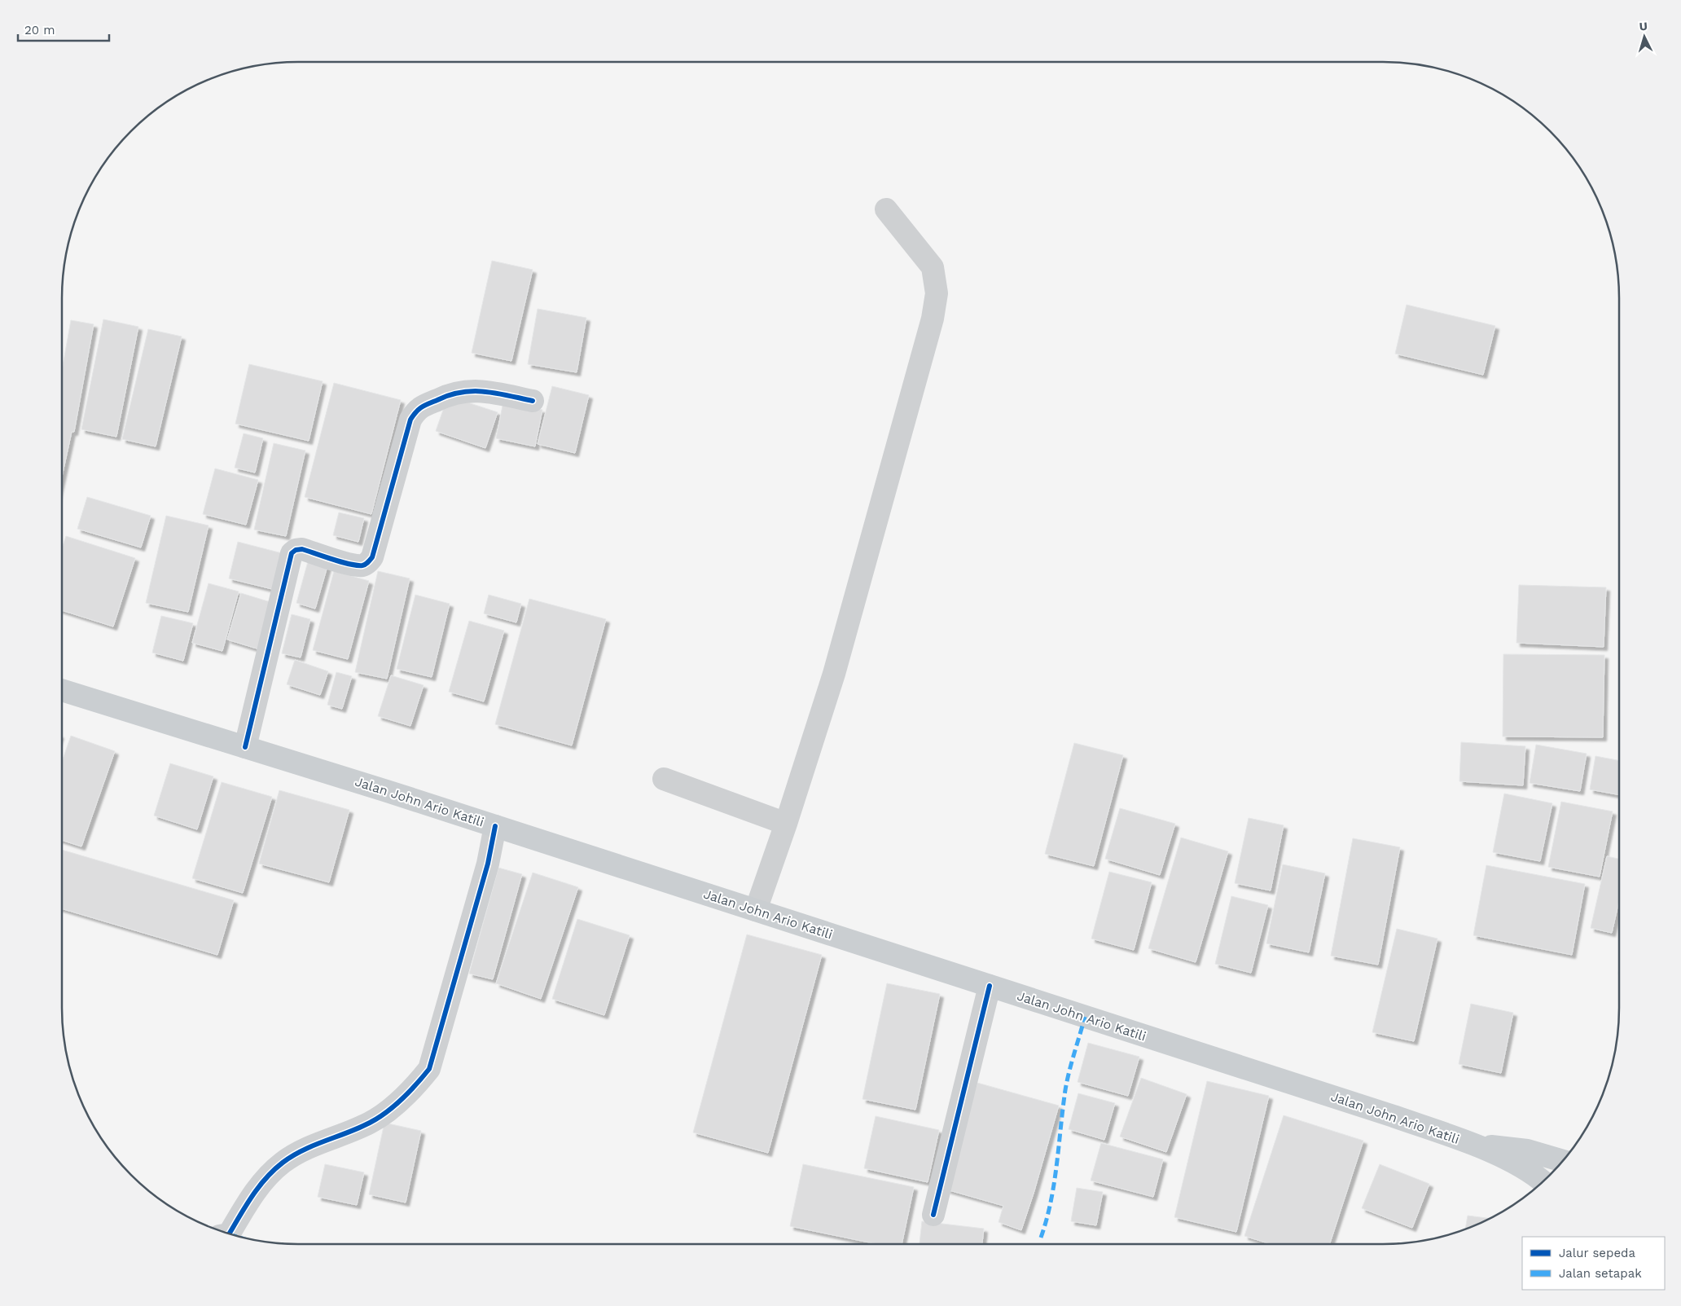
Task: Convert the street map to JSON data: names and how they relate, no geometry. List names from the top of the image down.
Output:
{
  "streets": {
    "main road": ["Jalan John Ario Katili"]
  },
  "legend": ["Jalur sepeda", "Jalan setapak"],
  "scale_bar": "20 m",
  "north": "top"
}
